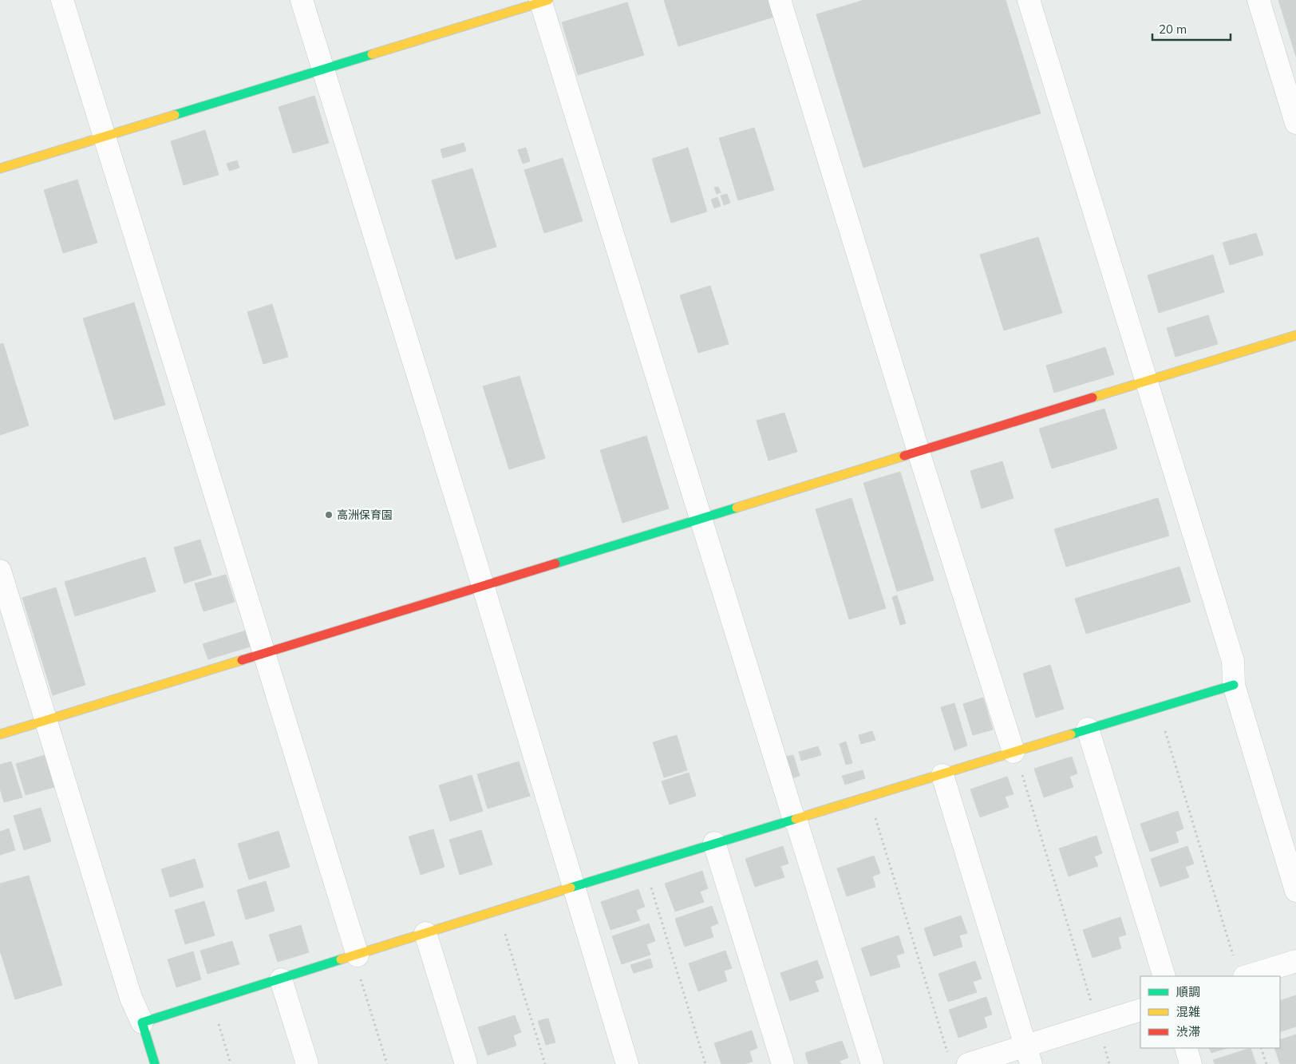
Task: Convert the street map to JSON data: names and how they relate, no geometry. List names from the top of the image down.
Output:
{
  "places": ["高洲保育園"],
  "legend": ["順調", "混雑", "渋滞"],
  "scale_bar": "20 m"
}
